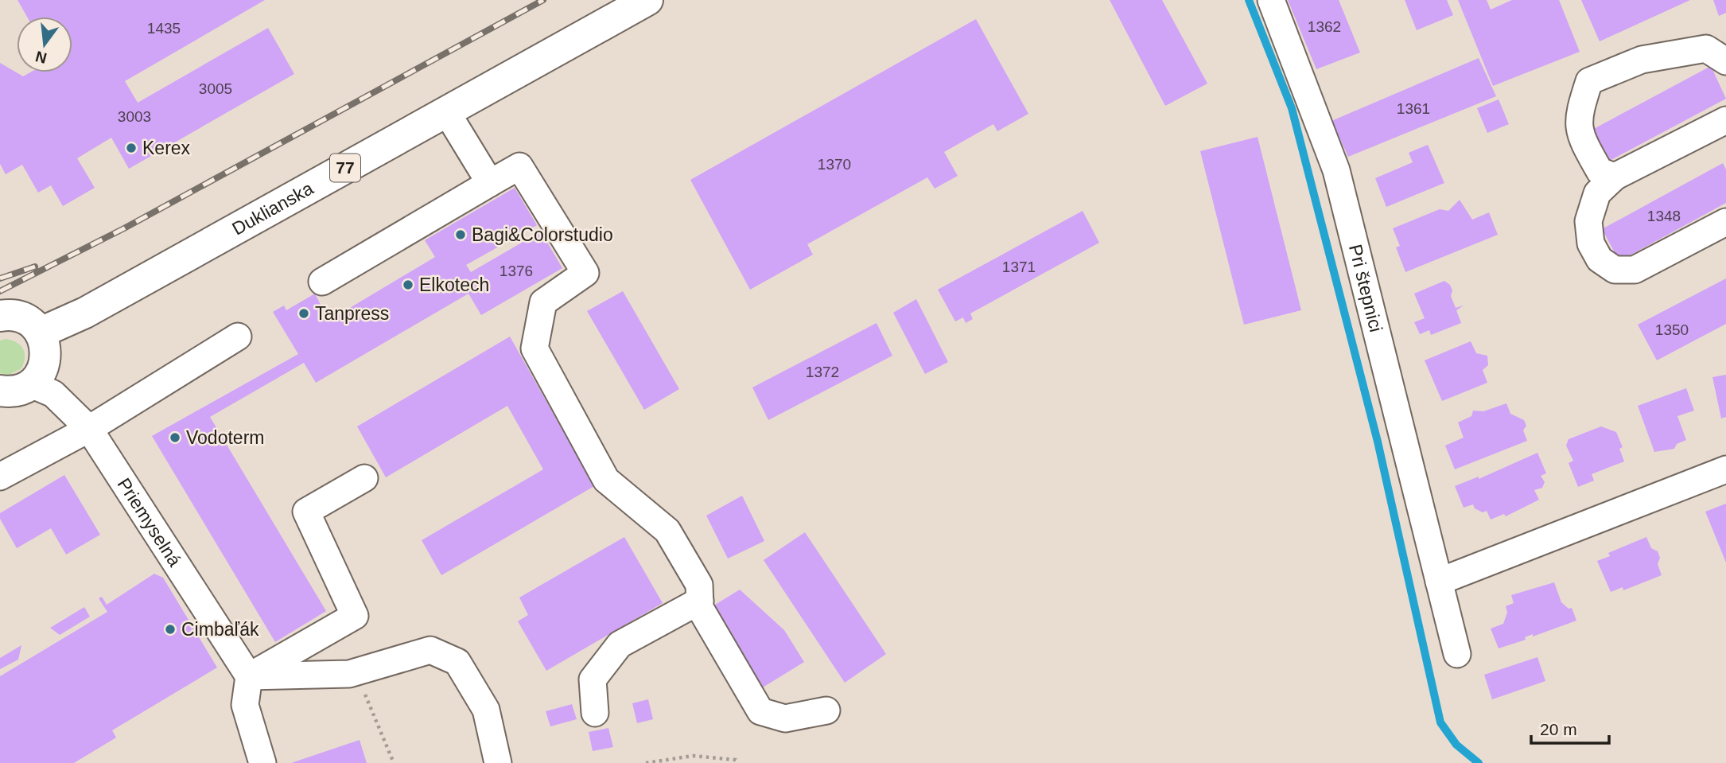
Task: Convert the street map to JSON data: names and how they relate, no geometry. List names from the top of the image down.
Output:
{
  "streets": {
    "main road": ["77", "Duklianska"],
    "street": ["Pri štepnici", "Priemyselná"]
  },
  "places": [
    "Kerex",
    "Bagi&Colorstudio",
    "Elkotech",
    "Tanpress",
    "Vodoterm",
    "Cimbaľák"
  ],
  "house_numbers": [
    "1362",
    "1435",
    "3005",
    "1361",
    "3003",
    "1370",
    "1348",
    "1371",
    "1376",
    "1350",
    "1372"
  ],
  "scale_bar": "20 m",
  "north": "bottom"
}
